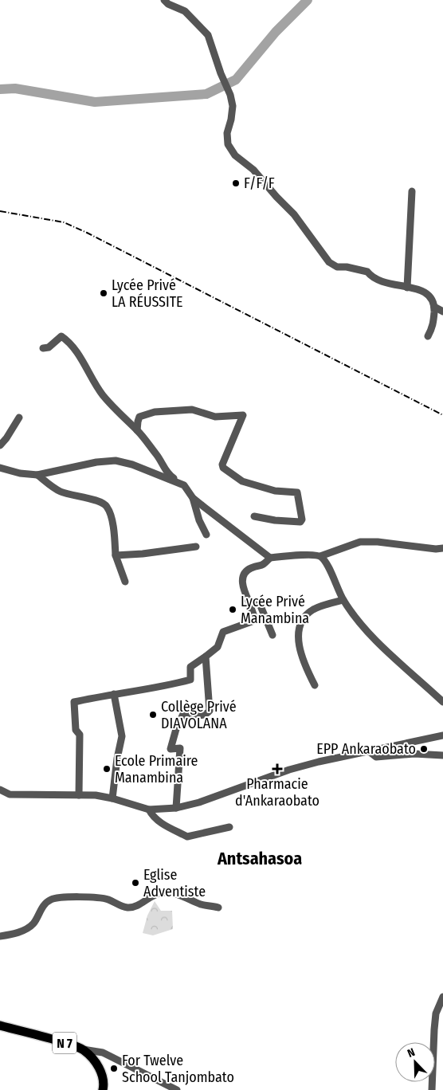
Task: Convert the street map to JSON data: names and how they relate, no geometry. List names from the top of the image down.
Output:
{
  "streets": {
    "main road": ["N 7"]
  },
  "districts": ["Antsahasoa"],
  "places": {
    "other": [
      "F/F/F",
      "Lycée Privé LA RÉUSSITE",
      "Lycée Privé Manambina",
      "Collège Privé DIAVOLANA",
      "EPP Ankaraobato",
      "Ecole Primaire Manambina",
      "Eglise Adventiste",
      "For Twelve School Tanjombato"
    ],
    "health": ["Pharmacie d'Ankaraobato"]
  },
  "north": "top left"
}
